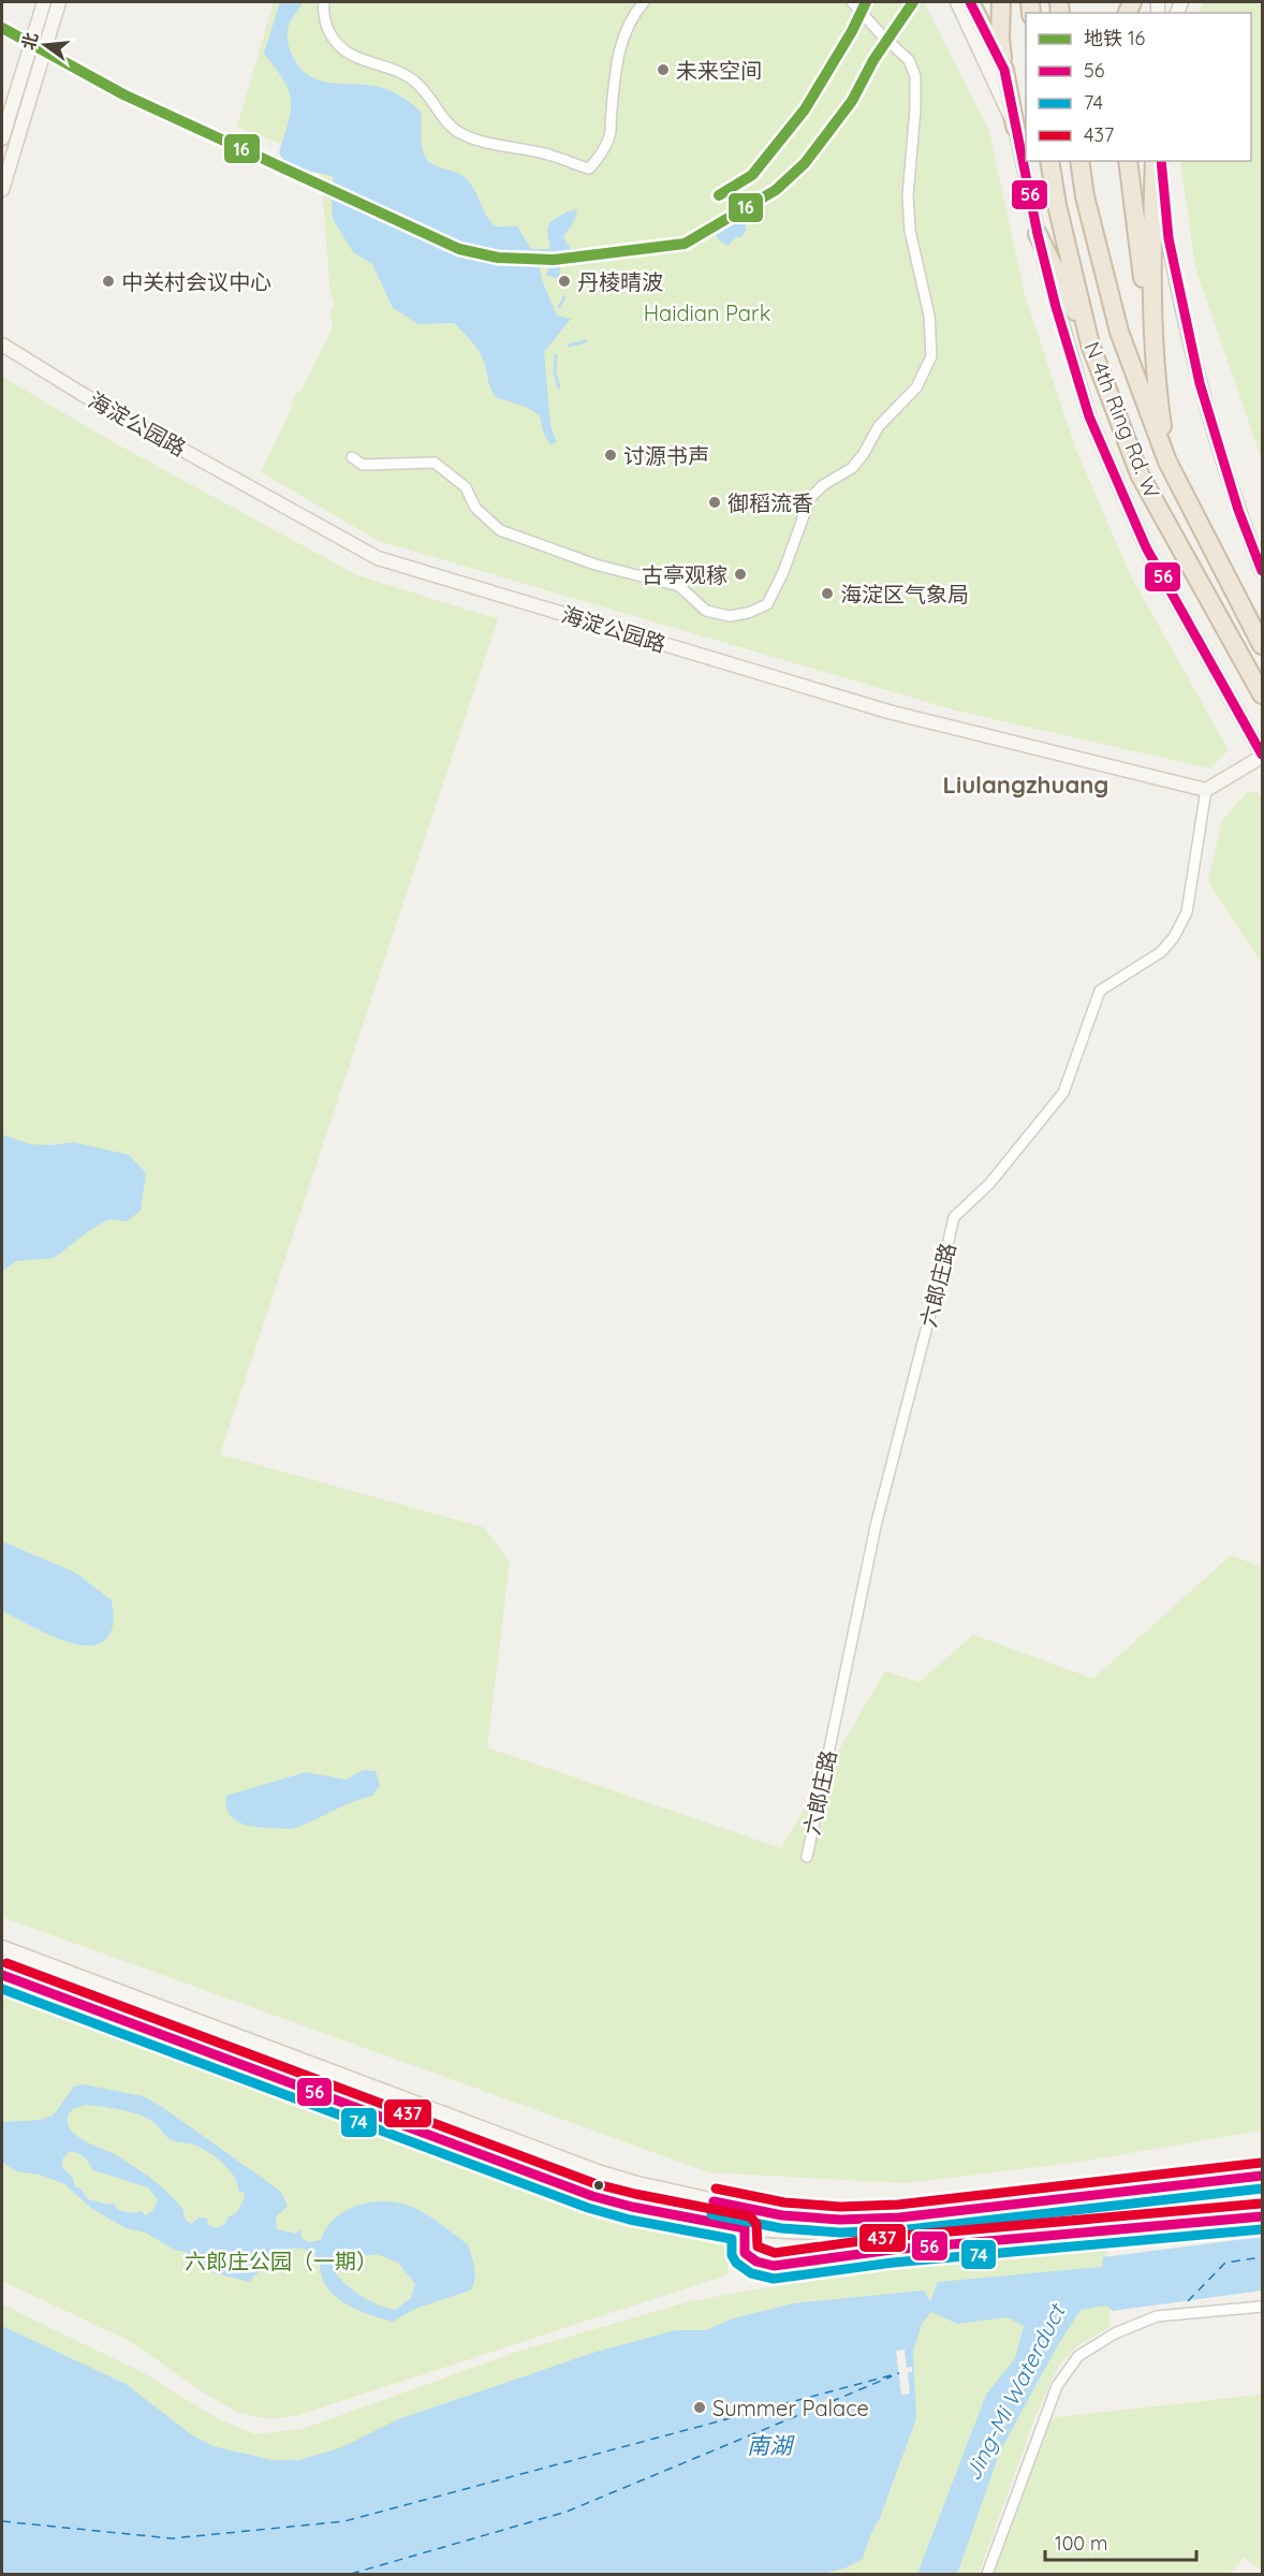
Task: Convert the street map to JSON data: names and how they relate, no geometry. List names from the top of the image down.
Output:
{
  "streets": {
    "highway": ["N 4th Ring Rd. W"],
    "street": ["海淀公园路", "六郎庄路"]
  },
  "crossings": [
    ["海淀公园路", "六郎庄路"]
  ],
  "districts": ["Liulangzhuang"],
  "water": ["Jing-Mi Waterduct", "南湖"],
  "parks": ["Haidian Park", "六郎庄公园（一期）"],
  "places": [
    "未来空间",
    "中关村会议中心",
    "丹棱晴波",
    "讨源书声",
    "御稻流香",
    "古亭观稼",
    "海淀区气象局",
    "Summer Palace"
  ],
  "lines": [
    "metro line 16",
    "transit line 56",
    "transit line 437",
    "transit line 74"
  ],
  "legend": [
    "地铁 16",
    "56",
    "74",
    "437"
  ],
  "scale_bar": "100 m",
  "north": "left"
}
